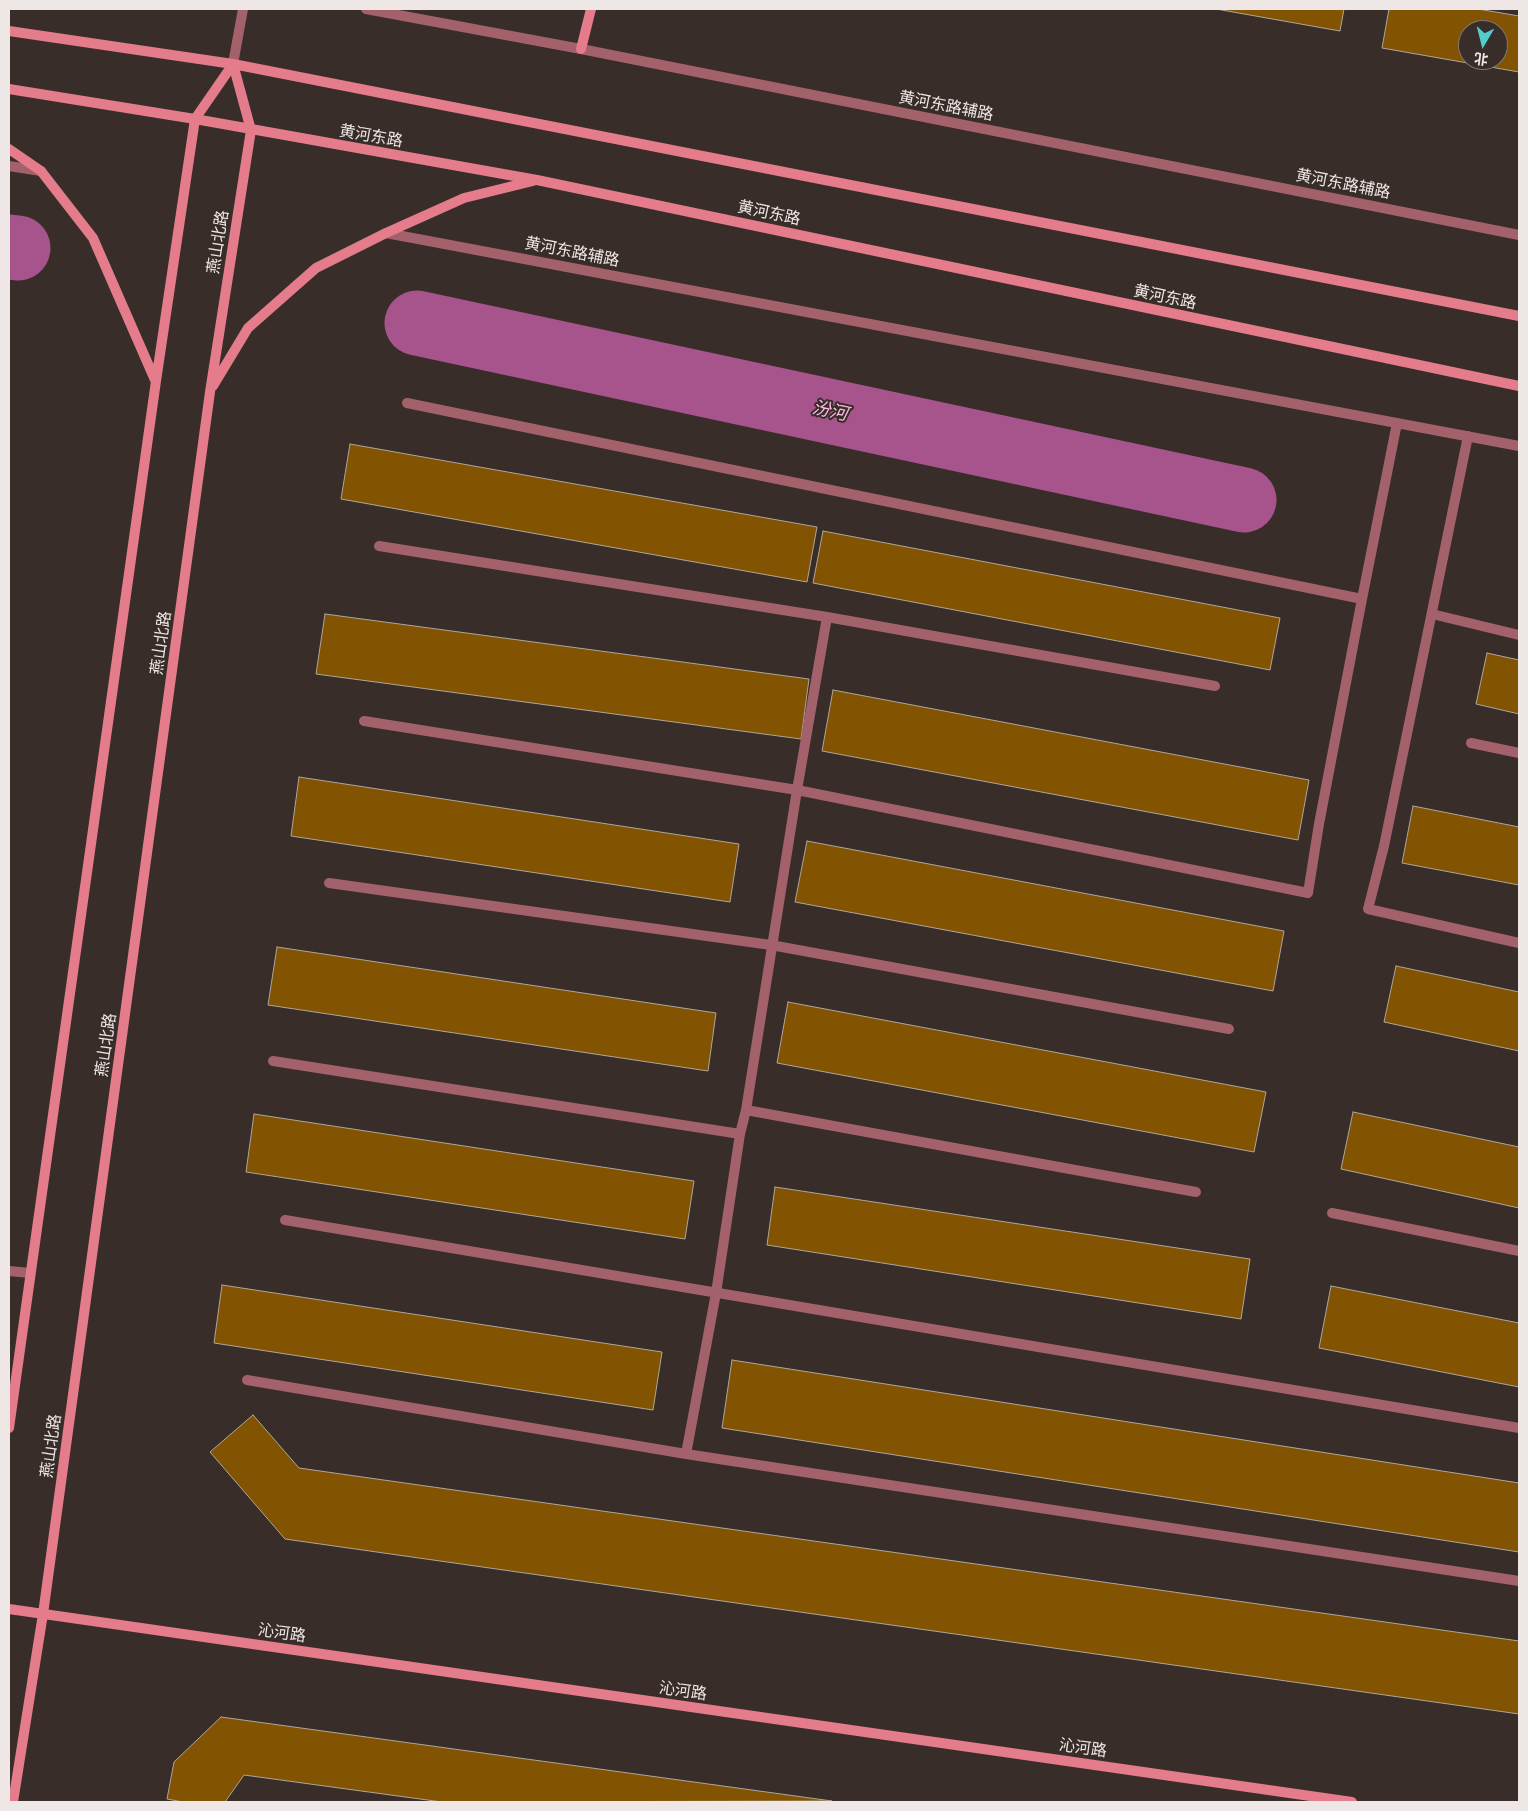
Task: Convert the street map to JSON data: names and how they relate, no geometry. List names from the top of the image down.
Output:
{
  "streets": {
    "street": [
      "黄河东路辅路",
      "黄河东路",
      "燕山北路",
      "沁河路"
    ]
  },
  "crossings": [
    ["黄河东路", "燕山北路"],
    ["燕山北路", "沁河路"]
  ],
  "water": ["汾河"],
  "north": "bottom"
}
